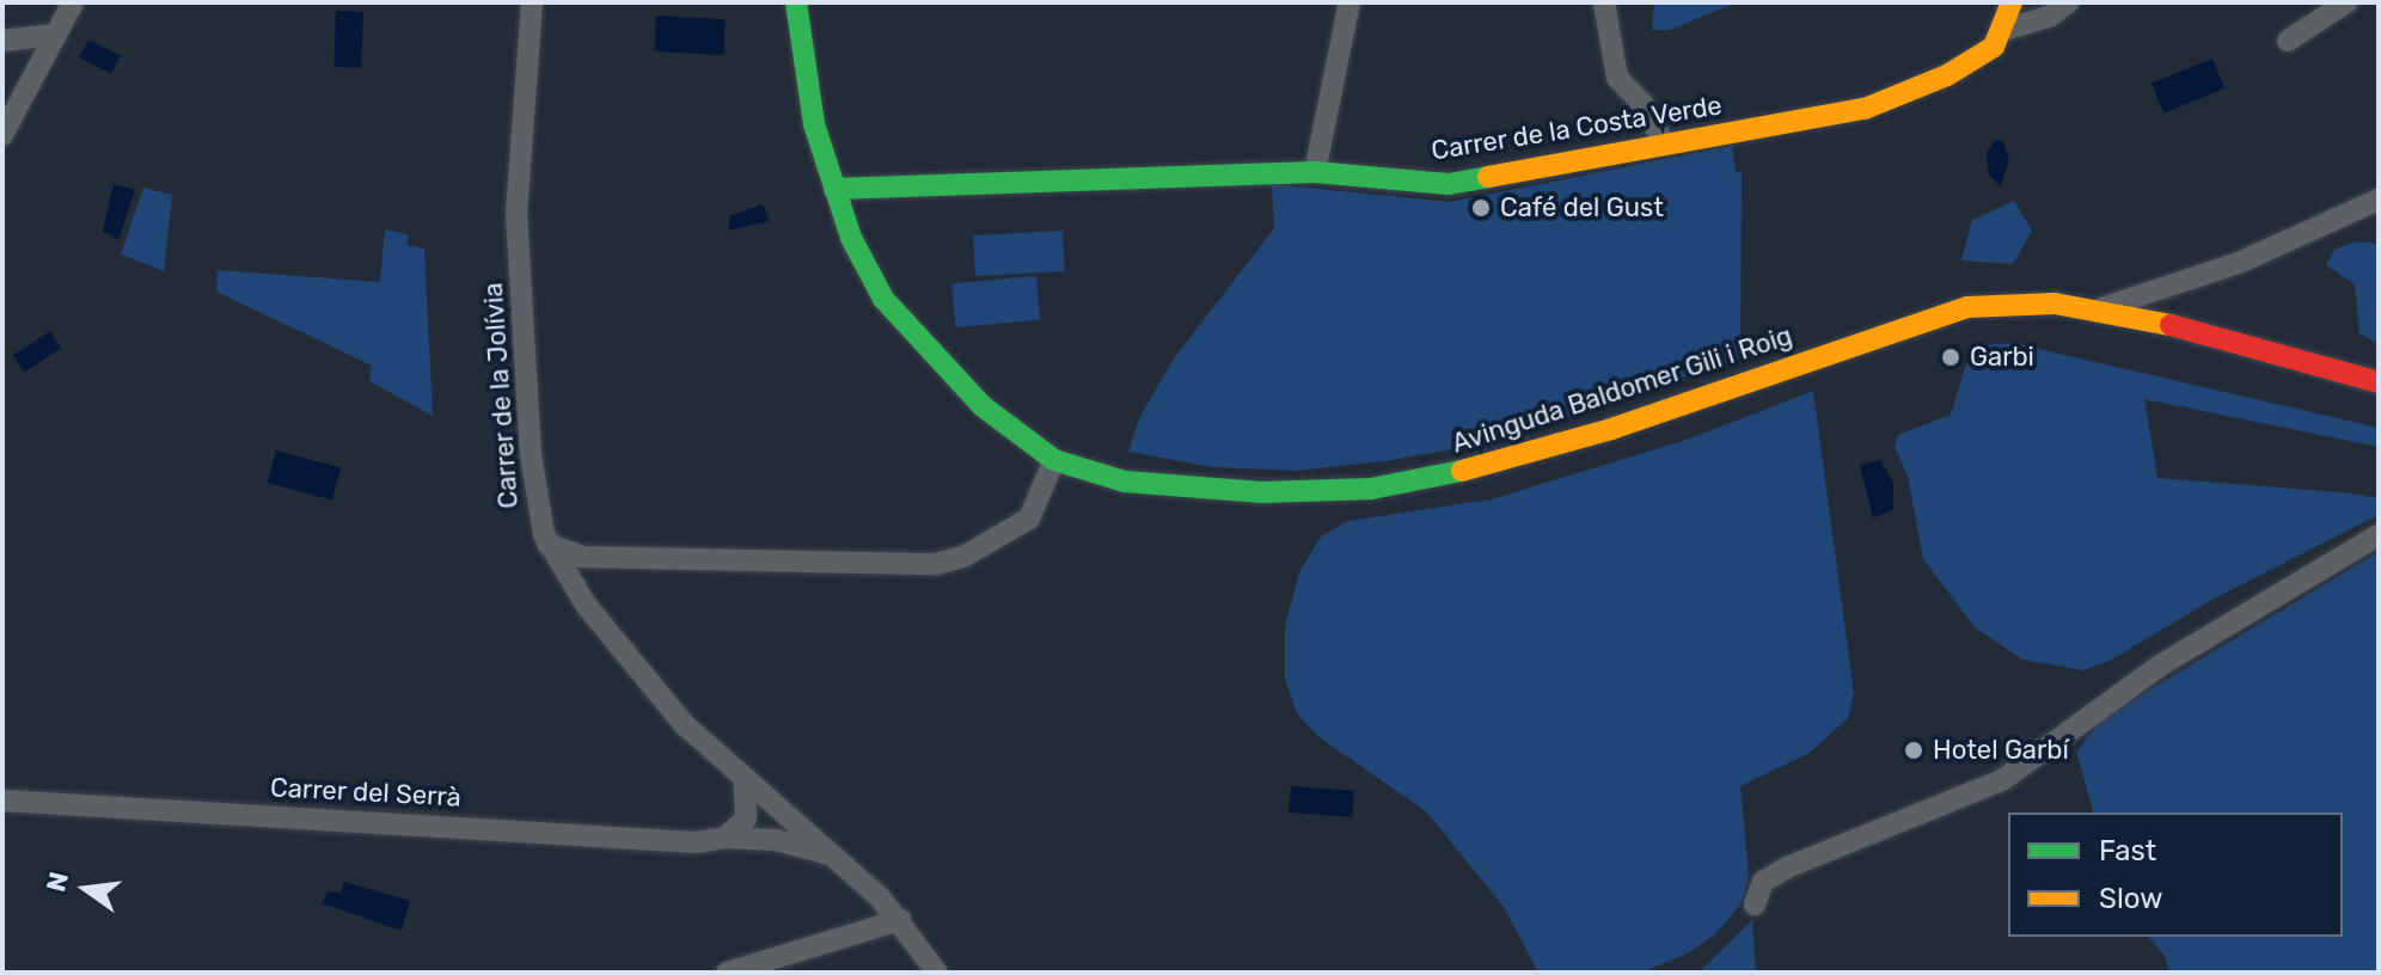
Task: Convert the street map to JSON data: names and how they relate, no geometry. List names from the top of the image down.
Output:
{
  "streets": {
    "street": [
      "Carrer de la Costa Verde",
      "Avinguda Baldomer Gili i Roig",
      "Carrer de la Jolívia",
      "Carrer del Serrà"
    ]
  },
  "crossings": [
    ["Carrer de la Costa Verde", "Avinguda Baldomer Gili i Roig"],
    ["Carrer de la Jolívia", "Carrer del Serrà"]
  ],
  "places": ["Café del Gust", "Garbi", "Hotel Garbí"],
  "legend": ["Fast", "Slow"],
  "north": "left"
}
